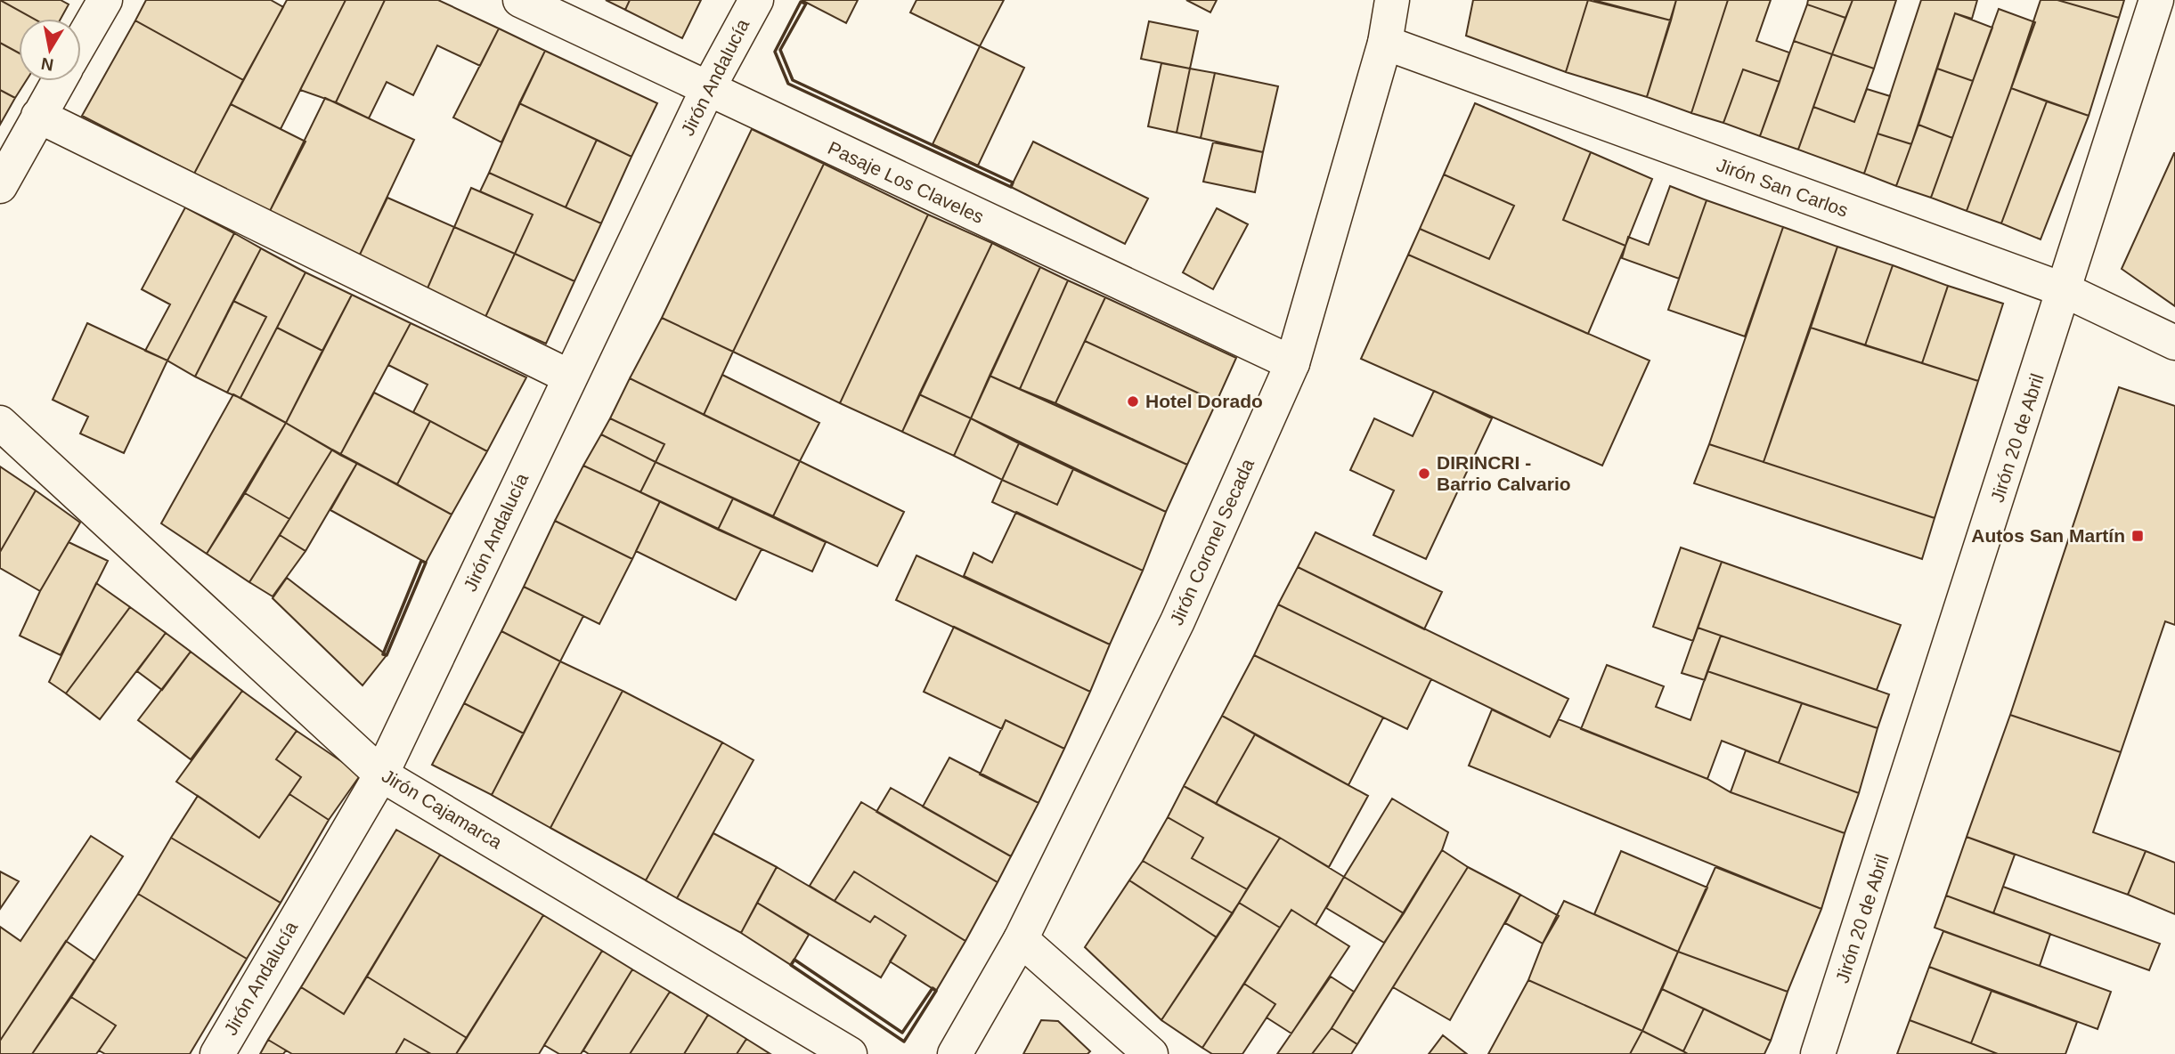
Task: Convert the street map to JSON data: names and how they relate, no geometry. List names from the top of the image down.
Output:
{
  "streets": {
    "street": [
      "Jirón Andalucía",
      "Pasaje Los Claveles",
      "Jirón San Carlos",
      "Jirón 20 de Abril",
      "Jirón Coronel Secada",
      "Jirón Cajamarca"
    ]
  },
  "crossings": [
    ["Jirón Andalucía", "Pasaje Los Claveles"],
    ["Jirón Andalucía", "Jirón Cajamarca"],
    ["Pasaje Los Claveles", "Jirón Coronel Secada"],
    ["Jirón San Carlos", "Jirón 20 de Abril"],
    ["Jirón San Carlos", "Jirón Coronel Secada"]
  ],
  "places": {
    "other": ["Hotel Dorado", "DIRINCRI - Barrio Calvario"],
    "transit": ["Autos San Martín"]
  },
  "north": "bottom"
}
